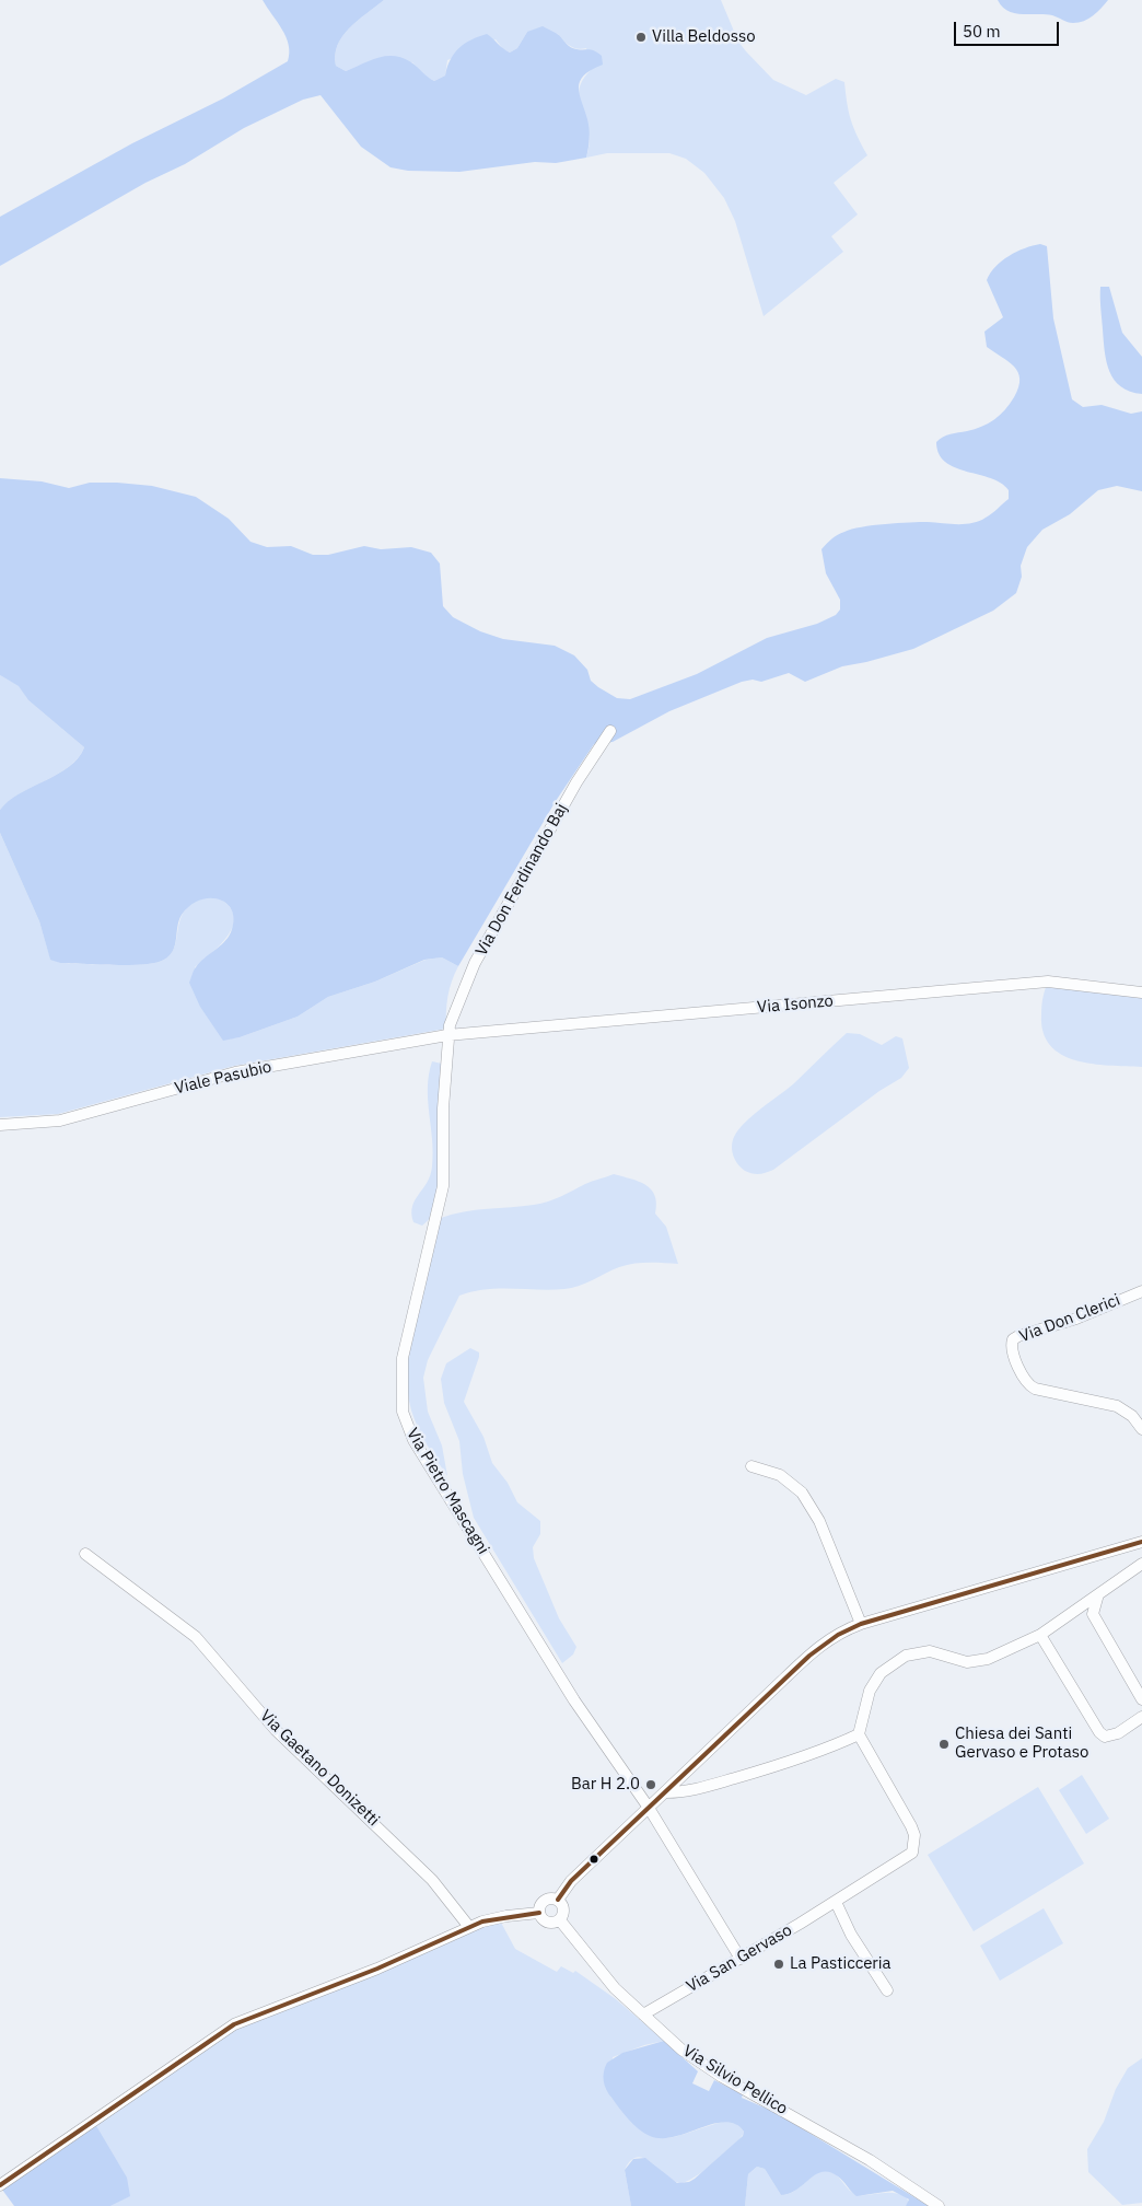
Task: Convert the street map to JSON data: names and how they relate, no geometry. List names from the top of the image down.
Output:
{
  "streets": {
    "street": [
      "Via Don Ferdinando Baj",
      "Via Isonzo",
      "Viale Pasubio",
      "Via Don Clerici",
      "Via Pietro Mascagni",
      "Via Gaetano Donizetti",
      "Via San Gervaso",
      "Via Silvio Pellico"
    ]
  },
  "crossings": [
    ["Via Don Ferdinando Baj", "Via Isonzo"],
    ["Via Don Ferdinando Baj", "Viale Pasubio"],
    ["Via Don Ferdinando Baj", "Via Pietro Mascagni"],
    ["Via Isonzo", "Viale Pasubio"],
    ["Via Isonzo", "Via Pietro Mascagni"],
    ["Viale Pasubio", "Via Pietro Mascagni"],
    ["Via Pietro Mascagni", "Via San Gervaso"],
    ["Via San Gervaso", "Via Silvio Pellico"]
  ],
  "places": [
    "Villa Beldosso",
    "Chiesa dei Santi Gervaso e Protaso",
    "Bar H 2.0",
    "La Pasticceria"
  ],
  "scale_bar": "50 m"
}
